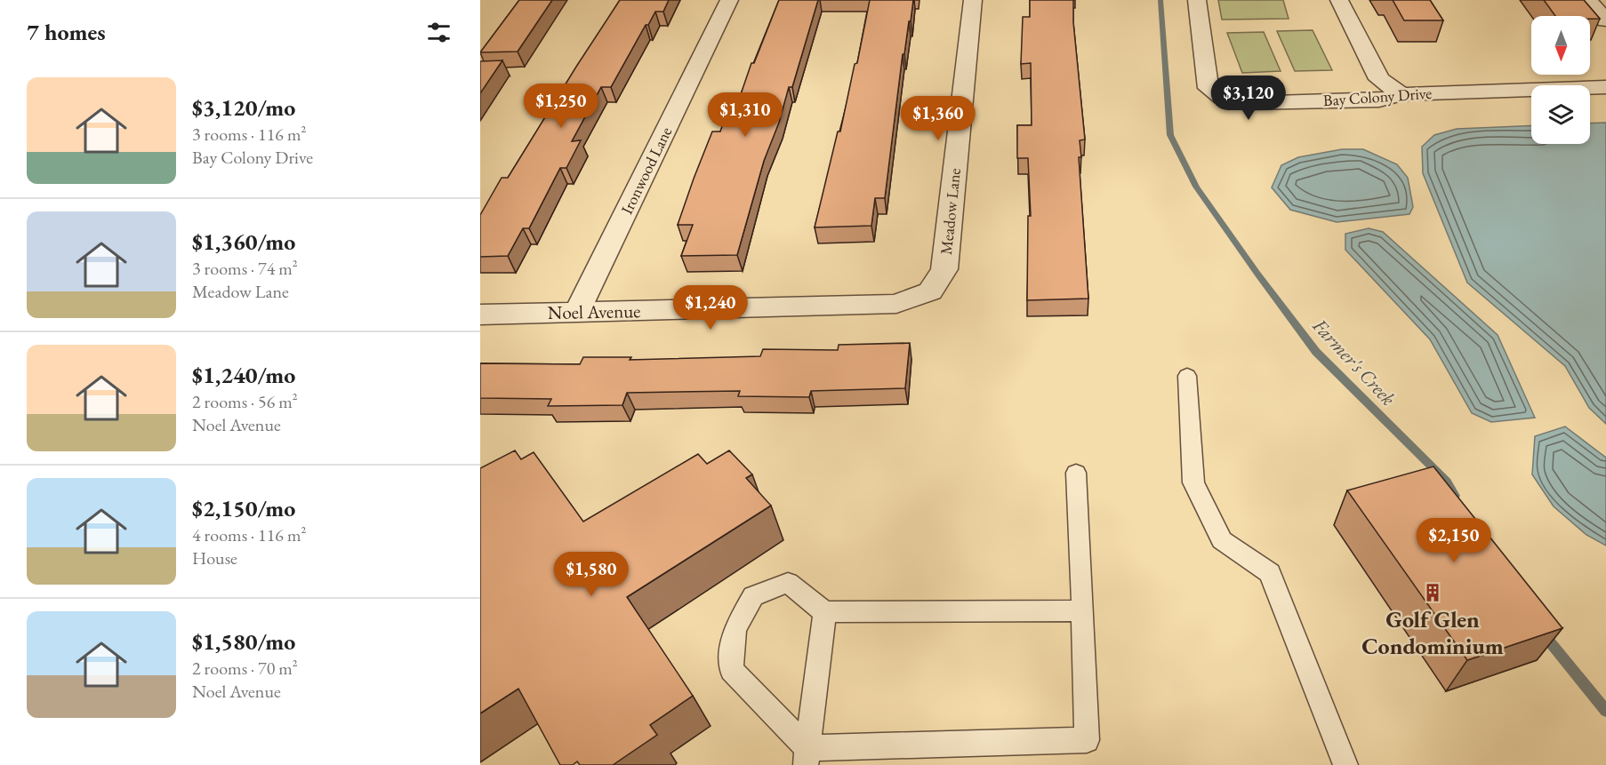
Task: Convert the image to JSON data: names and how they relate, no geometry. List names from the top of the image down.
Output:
{
  "streets": {
    "street": [
      "Bay Colony Drive",
      "Ironwood Lane",
      "Meadow Lane",
      "Noel Avenue"
    ]
  },
  "crossings": [
    ["Ironwood Lane", "Noel Avenue"],
    ["Meadow Lane", "Noel Avenue"]
  ],
  "water": ["Farmer's Creek"],
  "places": {
    "building": ["Golf Glen Condominium"]
  },
  "north": "bottom",
  "page": {
    "heading": "7 homes",
    "list": [
      {
        "name": "$3,120/mo",
        "note": "3 rooms · 116 m² · Bay Colony Drive"
      },
      {
        "name": "$1,360/mo",
        "note": "3 rooms · 74 m² · Meadow Lane"
      },
      {
        "name": "$1,240/mo",
        "note": "2 rooms · 56 m² · Noel Avenue"
      },
      {
        "name": "$2,150/mo",
        "note": "4 rooms · 116 m² · House"
      },
      {
        "name": "$1,580/mo",
        "note": "2 rooms · 70 m² · Noel Avenue"
      }
    ],
    "price": [
      "$3,120",
      "$1,250",
      "$1,310",
      "$1,360",
      "$1,240",
      "$2,150",
      "$1,580"
    ]
  }
}
